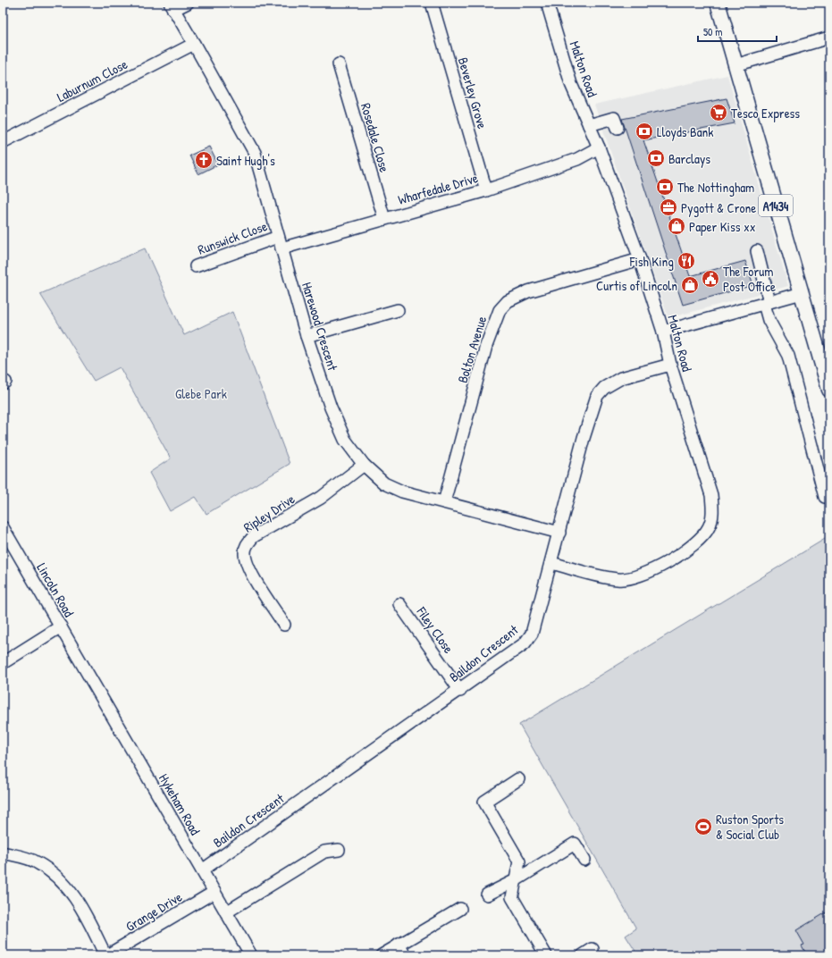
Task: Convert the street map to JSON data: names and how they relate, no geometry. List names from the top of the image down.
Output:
{
  "streets": {
    "main road": ["A1434"],
    "street": [
      "Malton Road",
      "Laburnum Close",
      "Beverley Grove",
      "Rosedale Close",
      "Wharfedale Drive",
      "Runswick Close",
      "Harewood Crescent",
      "Bolton Avenue",
      "Ripley Drive",
      "Lincoln Road",
      "Filey Close",
      "Baildon Crescent",
      "Hykeham Road",
      "Grange Drive"
    ]
  },
  "crossings": [
    ["Malton Road", "Wharfedale Drive"],
    ["Malton Road", "Bolton Avenue"],
    ["Malton Road", "Baildon Crescent"],
    ["Laburnum Close", "Harewood Crescent"],
    ["Beverley Grove", "Wharfedale Drive"],
    ["Rosedale Close", "Wharfedale Drive"],
    ["Wharfedale Drive", "Harewood Crescent"],
    ["Runswick Close", "Harewood Crescent"],
    ["Harewood Crescent", "Bolton Avenue"],
    ["Harewood Crescent", "Ripley Drive"],
    ["Harewood Crescent", "Baildon Crescent"],
    ["Lincoln Road", "Hykeham Road"],
    ["Filey Close", "Baildon Crescent"],
    ["Baildon Crescent", "Hykeham Road"],
    ["Hykeham Road", "Grange Drive"]
  ],
  "parks": ["Glebe Park"],
  "places": {
    "supermarket": ["Tesco Express"],
    "bank": ["Lloyds Bank", "Barclays", "The Nottingham"],
    "church": ["Saint Hugh's"],
    "office": ["Pygott & Crone"],
    "shop": ["Paper Kiss xx", "Curtis of Lincoln"],
    "restaurant": ["Fish King"],
    "public building": ["The Forum Post Office"],
    "sports": ["Ruston Sports & Social Club"]
  },
  "scale_bar": "50 m"
}
